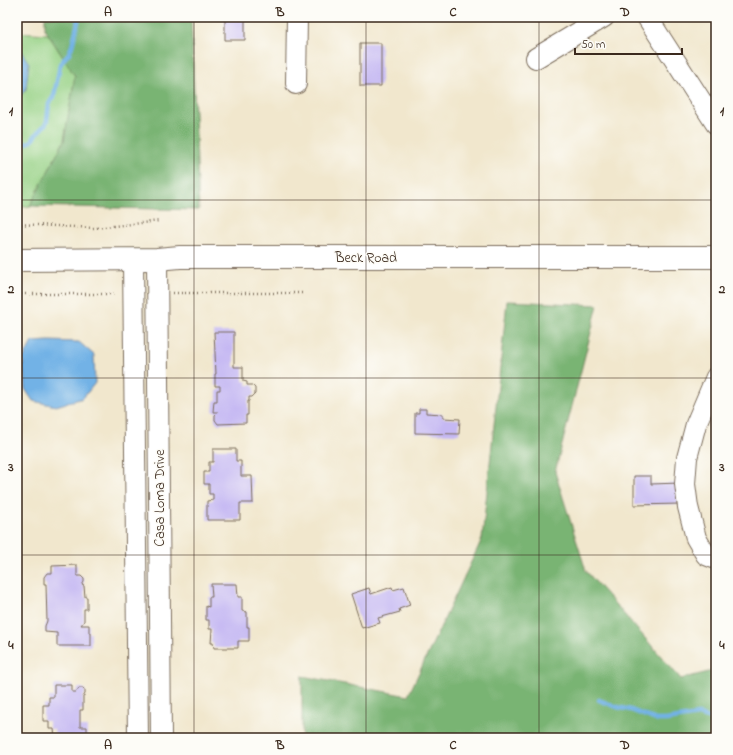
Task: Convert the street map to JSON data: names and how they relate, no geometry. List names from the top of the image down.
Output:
{
  "streets": {
    "main road": ["Beck Road"],
    "street": ["Casa Loma Drive"]
  },
  "crossings": [
    ["Beck Road", "Casa Loma Drive"]
  ],
  "scale_bar": "50 m",
  "grid": {
    "columns": [
      "A",
      "B",
      "C",
      "D"
    ],
    "rows": [
      "1",
      "2",
      "3",
      "4"
    ]
  }
}
